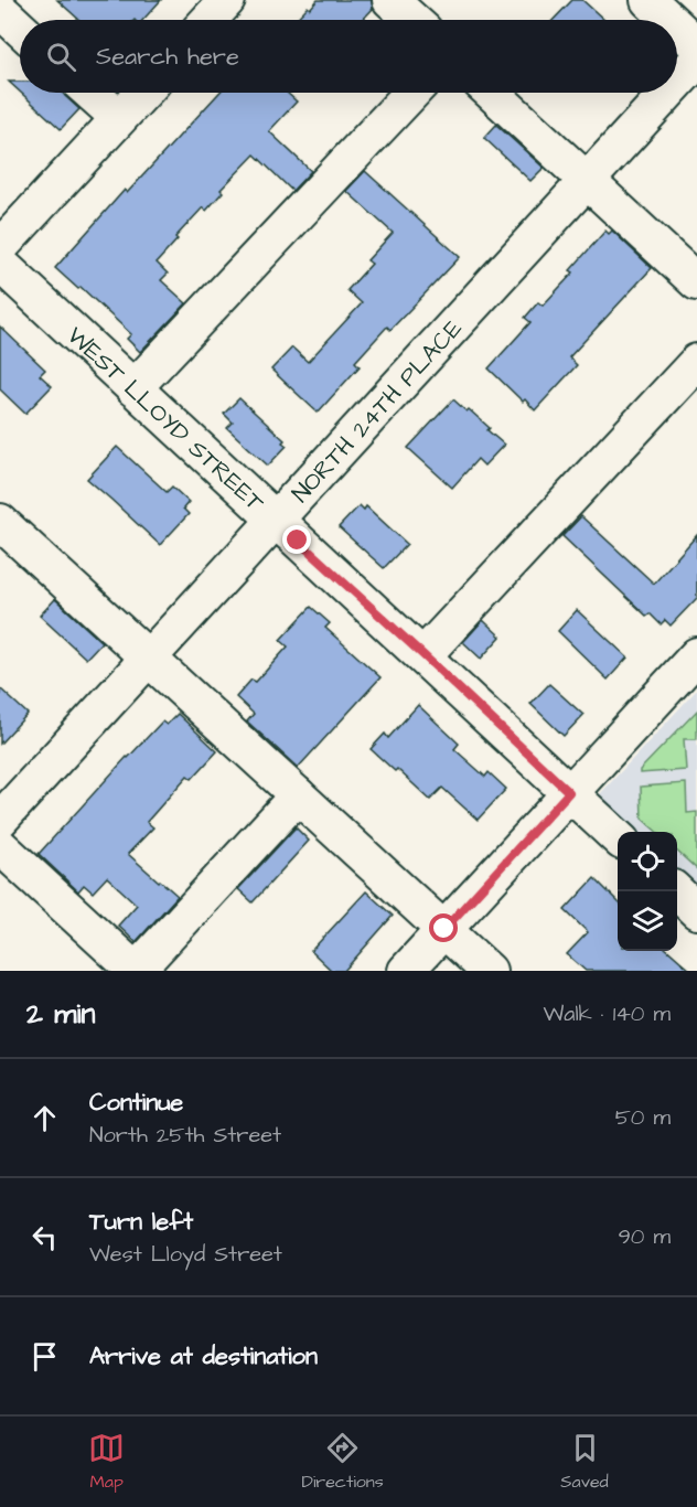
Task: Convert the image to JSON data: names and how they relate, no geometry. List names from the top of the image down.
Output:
{
  "streets": {
    "street": ["NORTH 24TH PLACE", "WEST LLOYD STREET"]
  },
  "crossings": [
    ["NORTH 24TH PLACE", "WEST LLOYD STREET"]
  ],
  "page": {
    "search": "Search here",
    "heading": ["2 min", "Walk · 140 m"],
    "list": [
      ["Continue", "North 25th Street", "50 m"],
      ["Turn left", "West Lloyd Street", "90 m"],
      "Arrive at destination"
    ],
    "nav": ["Map", "Directions", "Saved"]
  }
}
